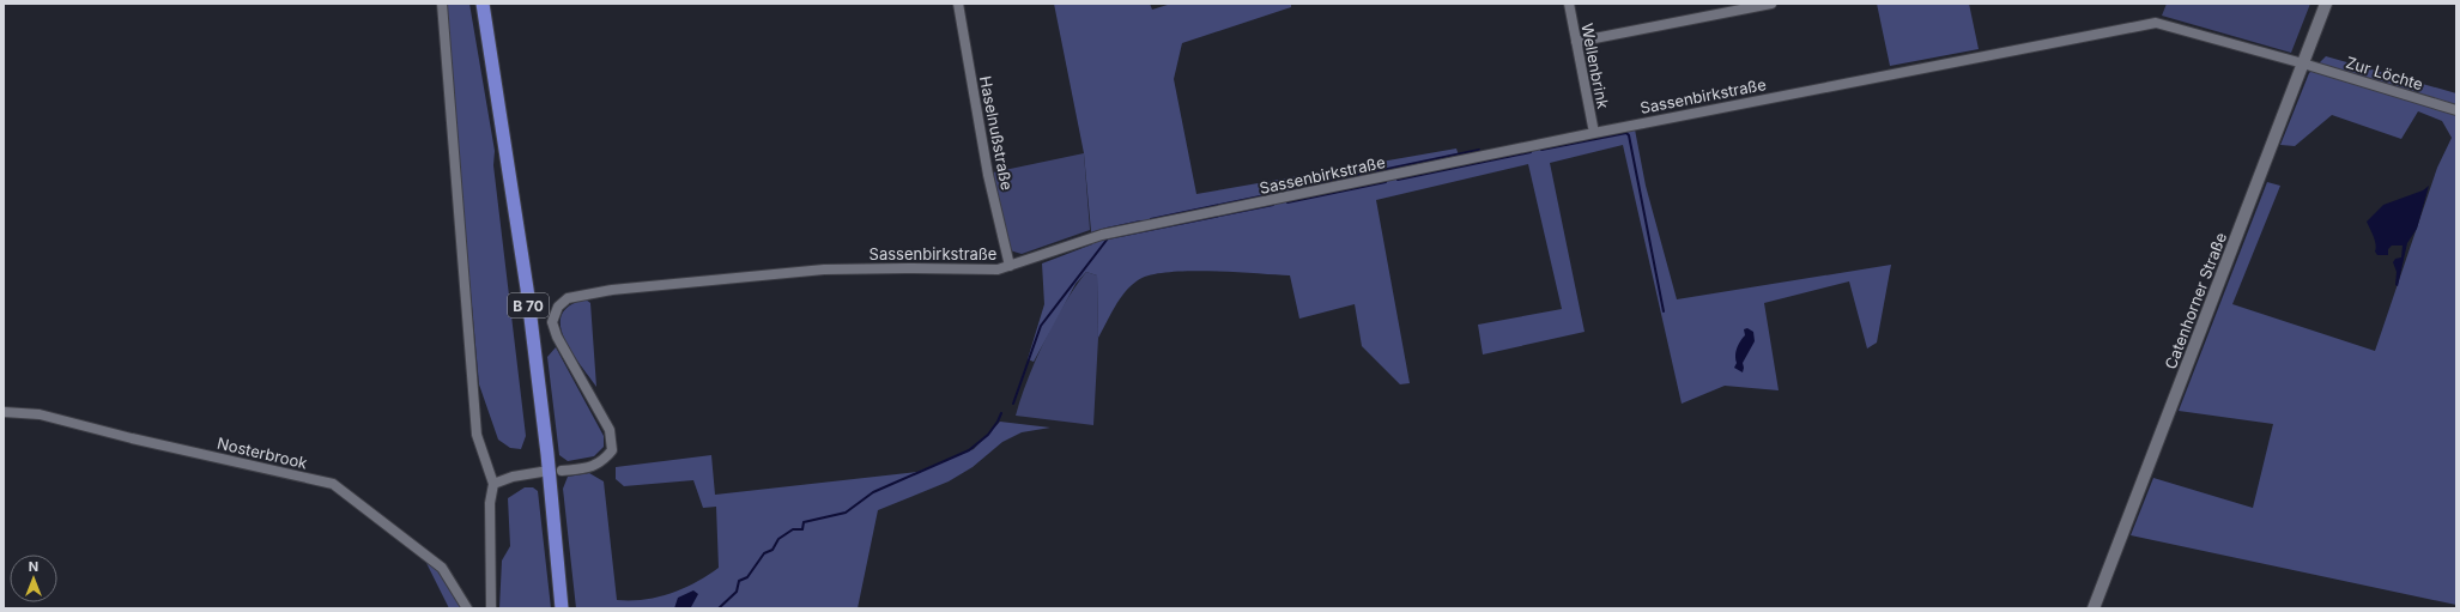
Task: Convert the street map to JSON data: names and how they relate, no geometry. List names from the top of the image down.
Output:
{
  "streets": {
    "highway": ["B 70"],
    "street": [
      "Wellenbrink",
      "Zur Löchte",
      "Sassenbirkstraße",
      "Haselnußstraße",
      "Catenhorner Straße",
      "Nosterbrook"
    ]
  },
  "crossings": [
    ["Wellenbrink", "Sassenbirkstraße"],
    ["Zur Löchte", "Sassenbirkstraße"],
    ["Zur Löchte", "Catenhorner Straße"],
    ["Sassenbirkstraße", "Haselnußstraße"],
    ["Sassenbirkstraße", "Catenhorner Straße"]
  ],
  "north": "top"
}
